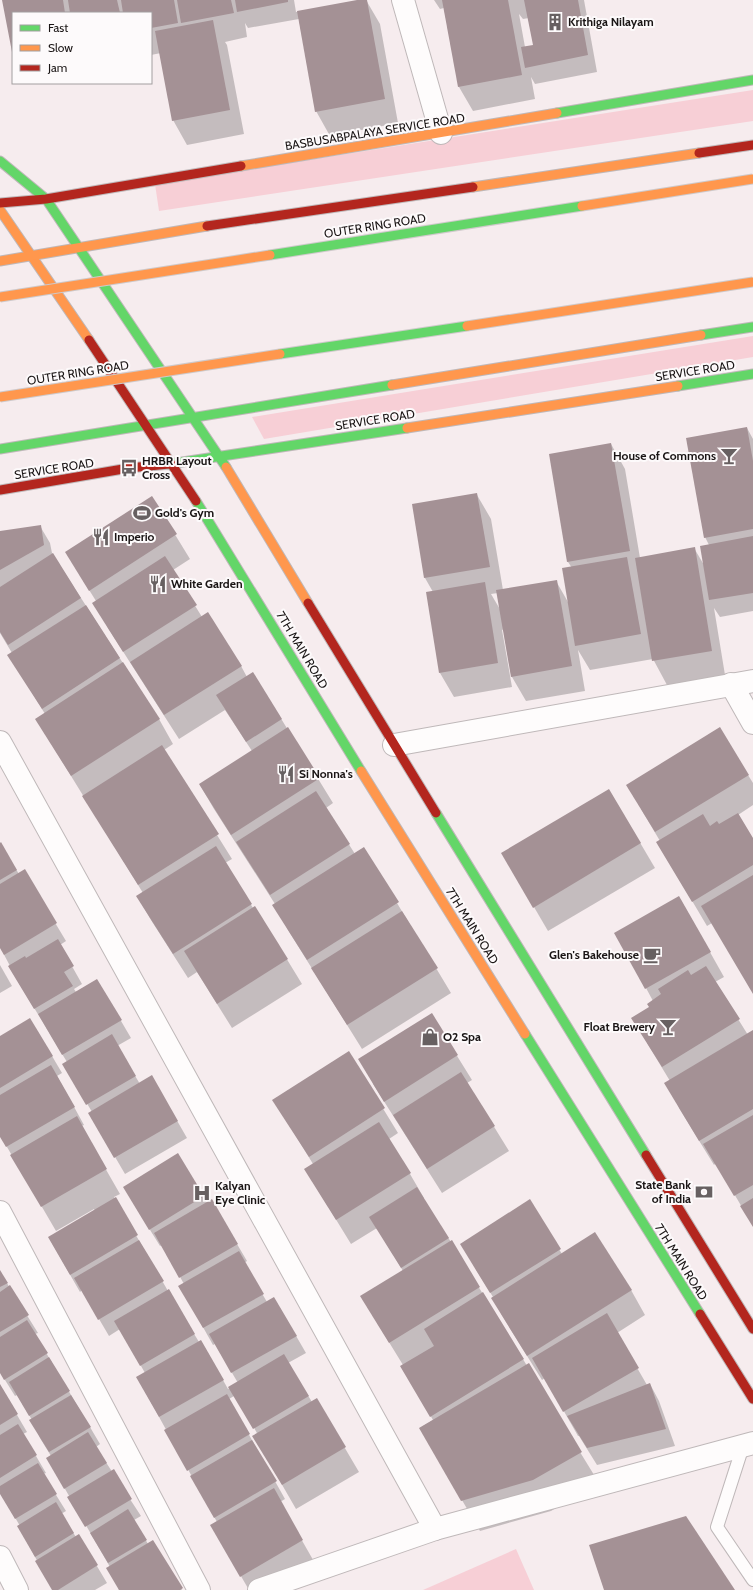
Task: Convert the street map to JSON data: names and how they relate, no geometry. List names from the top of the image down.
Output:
{
  "streets": {
    "main road": [
      "BASBUSABPALAYA SERVICE ROAD",
      "OUTER RING ROAD",
      "SERVICE ROAD",
      "7TH MAIN ROAD"
    ]
  },
  "crossings": [
    ["SERVICE ROAD", "7TH MAIN ROAD"]
  ],
  "places": {
    "building": ["Krithiga Nilayam"],
    "bar": ["House of Commons", "Float Brewery"],
    "bus stop": ["HRBR Layout Cross"],
    "sports": ["Gold's Gym"],
    "restaurant": ["Imperio", "White Garden", "Si Nonna's"],
    "cafe": ["Glen's Bakehouse"],
    "shop": ["O2 Spa"],
    "bank": ["State Bank of India"],
    "hospital": ["Kalyan Eye Clinic"]
  },
  "legend": ["Fast", "Slow", "Jam"]
}
